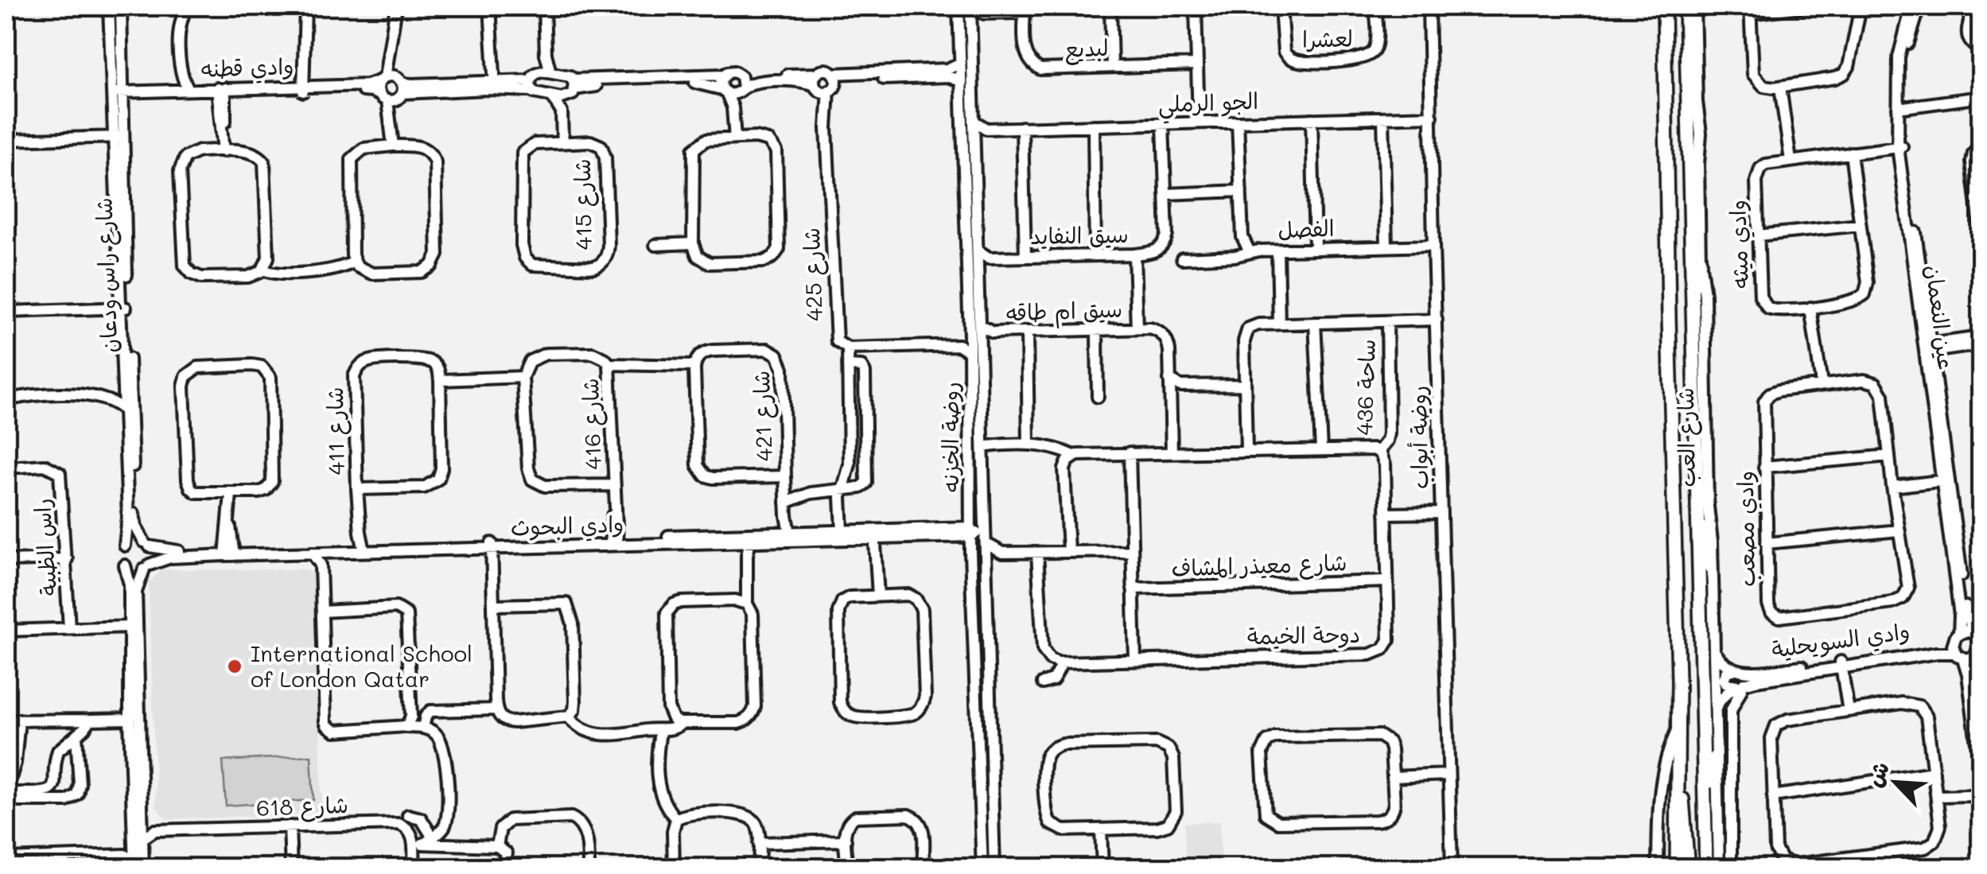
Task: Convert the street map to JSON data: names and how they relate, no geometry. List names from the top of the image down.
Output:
{
  "streets": {
    "main road": ["شارع العب"],
    "street": [
      "لعشرا",
      "لبديع",
      "وادي قطنه",
      "الجو الرملي",
      "شارع 415",
      "الفصل",
      "سيق النفايد",
      "وادي ميثه",
      "شارع 425",
      "شارع راس ودعان",
      "سيق ام طاقه",
      "عين النعمان",
      "ساحة 436",
      "شارع 421",
      "شارع 416",
      "شارع 411",
      "روضة الخزنه",
      "روضة أبواب",
      "وادي البحوث",
      "وادي مصعب",
      "راس الظبية",
      "شارع معيذر المشاف",
      "دوحة الخيمة",
      "وادي السويحلية",
      "شارع 618"
    ]
  },
  "crossings": [
    ["وادي قطنه", "شارع 415"],
    ["وادي قطنه", "شارع راس ودعان"],
    ["الجو الرملي", "سيق النفايد"],
    ["الجو الرملي", "روضة أبواب"],
    ["الفصل", "روضة أبواب"],
    ["سيق النفايد", "سيق ام طاقه"],
    ["وادي ميثه", "عين النعمان"],
    ["شارع راس ودعان", "وادي البحوث"],
    ["سيق ام طاقه", "روضة الخزنه"],
    ["عين النعمان", "وادي السويحلية"],
    ["ساحة 436", "دوحة الخيمة"],
    ["شارع 421", "وادي البحوث"],
    ["شارع 416", "وادي البحوث"],
    ["شارع 411", "وادي البحوث"],
    ["روضة الخزنه", "وادي البحوث"],
    ["شارع معيذر المشاف", "دوحة الخيمة"]
  ],
  "places": ["International School of London Qatar"],
  "north": "top left"
}
